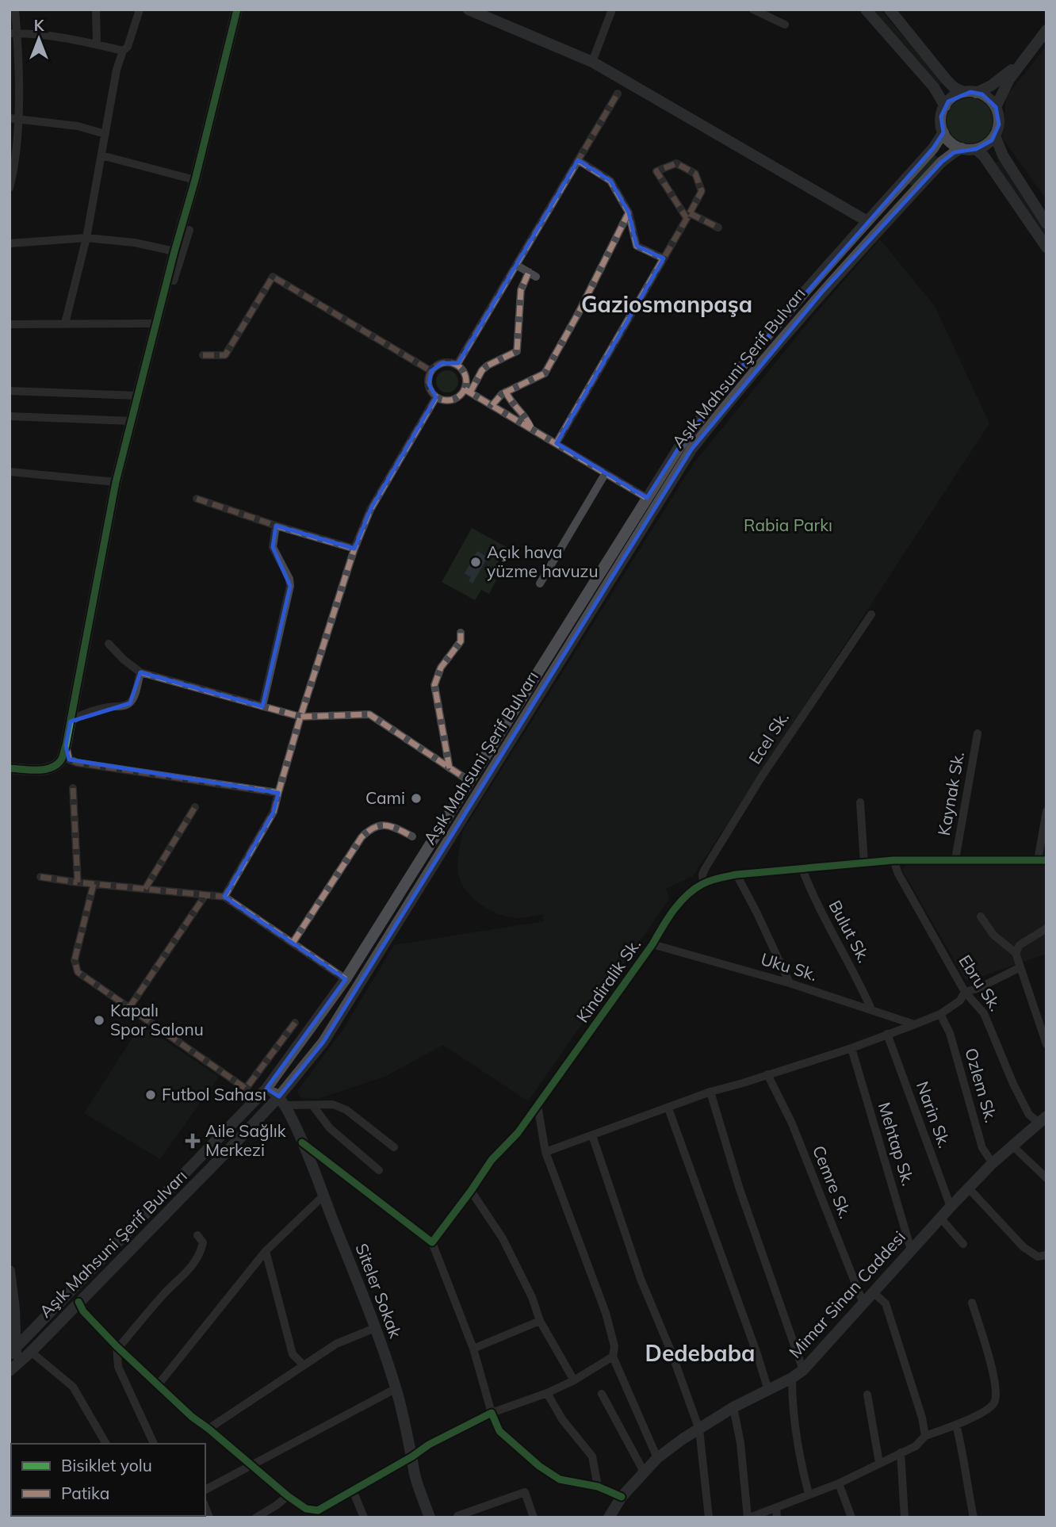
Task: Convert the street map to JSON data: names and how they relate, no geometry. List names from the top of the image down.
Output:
{
  "streets": {
    "main road": ["Aşık Mahsuni Şerif Bulvarı", "Siteler Sokak", "Mimar Sinan Caddesi"],
    "street": [
      "Ecel Sk.",
      "Kaynak Sk.",
      "Bulut Sk.",
      "Uku Sk.",
      "Kindiralik Sk.",
      "Ebru Sk.",
      "Ozlem Sk.",
      "Narin Sk.",
      "Mehtap Sk.",
      "Cemre Sk."
    ]
  },
  "crossings": [
    ["Aşık Mahsuni Şerif Bulvarı", "Siteler Sokak"],
    ["Ecel Sk.", "Kindiralik Sk."],
    ["Kaynak Sk.", "Kindiralik Sk."],
    ["Bulut Sk.", "Uku Sk."],
    ["Bulut Sk.", "Kindiralik Sk."],
    ["Uku Sk.", "Kindiralik Sk."],
    ["Kindiralik Sk.", "Ebru Sk."],
    ["Ebru Sk.", "Mimar Sinan Caddesi"],
    ["Ozlem Sk.", "Mimar Sinan Caddesi"],
    ["Narin Sk.", "Mimar Sinan Caddesi"],
    ["Mehtap Sk.", "Mimar Sinan Caddesi"],
    ["Cemre Sk.", "Mimar Sinan Caddesi"]
  ],
  "districts": ["Gaziosmanpaşa", "Dedebaba"],
  "parks": ["Rabia Parkı"],
  "places": {
    "other": [
      "Açık hava yüzme havuzu",
      "Cami",
      "Kapalı Spor Salonu",
      "Futbol Sahası"
    ],
    "health": ["Aile Sağlık Merkezi"]
  },
  "legend": ["Bisiklet yolu", "Patika"],
  "north": "top"
}
